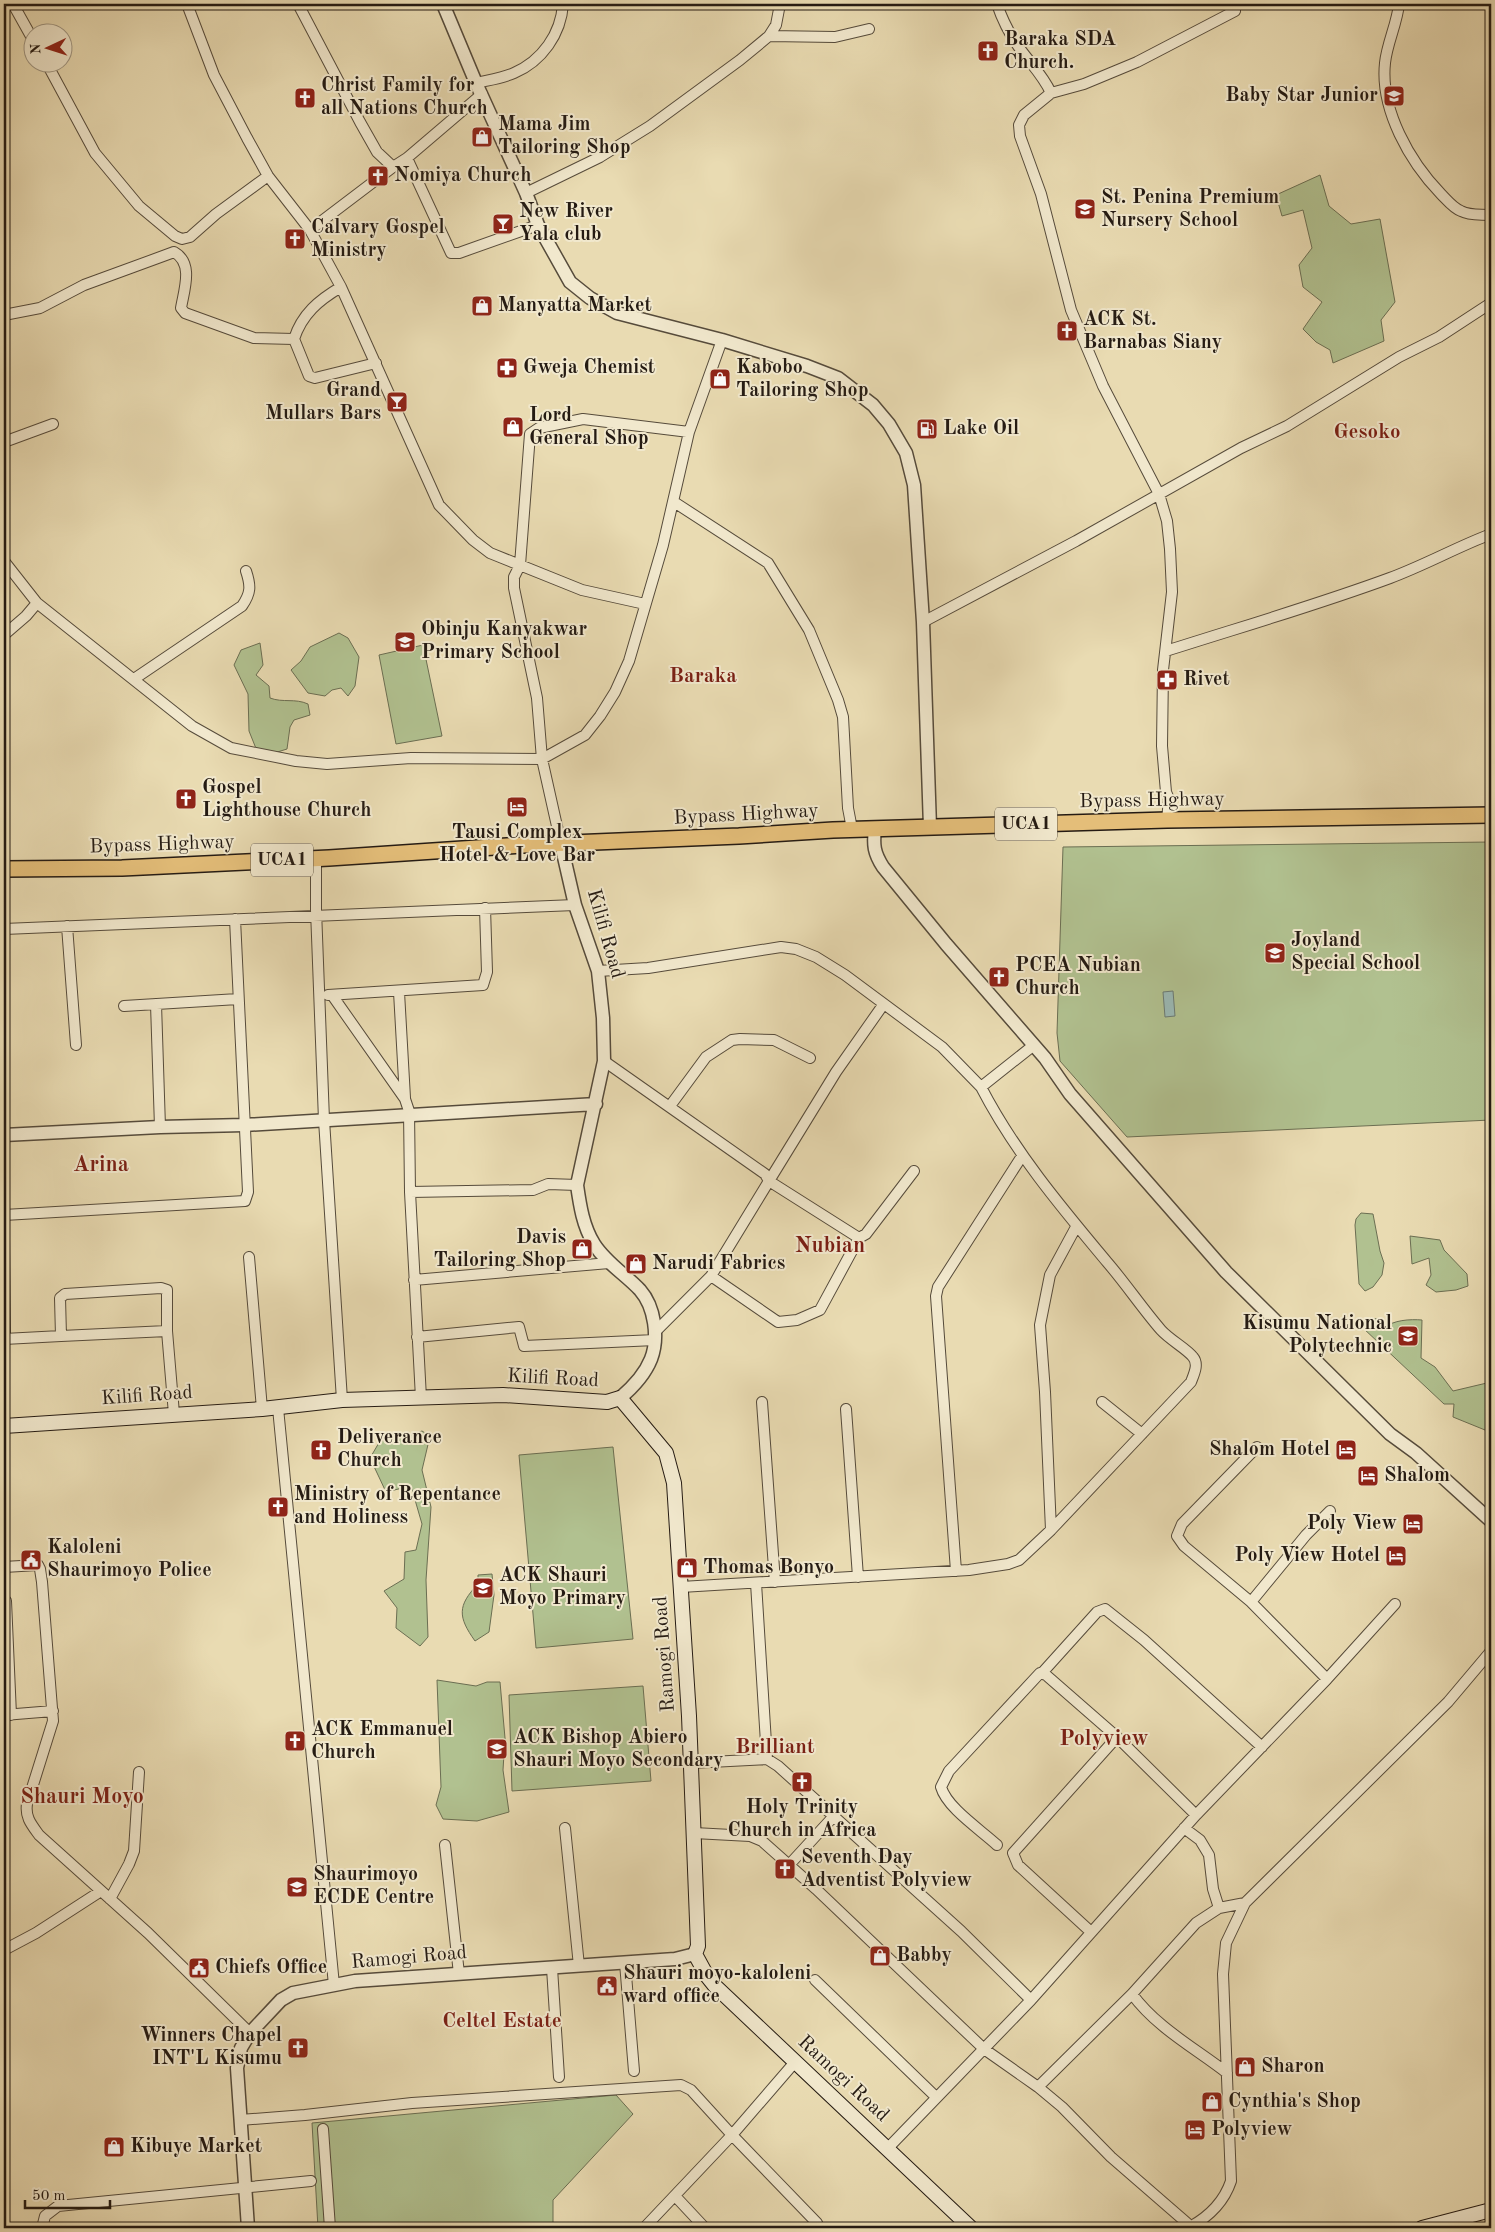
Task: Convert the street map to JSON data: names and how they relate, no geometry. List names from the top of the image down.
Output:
{
  "streets": {
    "main road": [
      "Bypass Highway",
      "UCA1",
      "Kilifi Road",
      "Ramogi Road"
    ]
  },
  "crossings": [
    ["Bypass Highway", "Kilifi Road"],
    ["Kilifi Road", "Ramogi Road"]
  ],
  "districts": [
    "Gesoko",
    "Baraka",
    "Arina",
    "Nubian",
    "Polyview",
    "Brilliant",
    "Shauri Moyo",
    "Celtel Estate"
  ],
  "places": {
    "church": [
      "Baraka SDA Church.",
      "Christ Family for all Nations Church",
      "Nomiya Church",
      "Calvary Gospel Ministry",
      "ACK St. Barnabas Siany",
      "Gospel Lighthouse Church",
      "PCEA Nubian Church",
      "Deliverance Church",
      "Ministry of Repentance and Holiness",
      "ACK Emmanuel Church",
      "Holy Trinity Church in Africa",
      "Seventh Day Adventist Polyview",
      "Winners Chapel INT'L Kisumu"
    ],
    "school or university": [
      "Baby Star Junior",
      "St. Penina Premium Nursery School",
      "Obinju Kanyakwar Primary School",
      "Joyland Special School",
      "Kisumu National Polytechnic",
      "ACK Shauri Moyo Primary",
      "ACK Bishop Abiero Shauri Moyo Secondary",
      "Shaurimoyo ECDE Centre"
    ],
    "shop": [
      "Mama Jim Tailoring Shop",
      "Manyatta Market",
      "Kabobo Tailoring Shop",
      "Lord General Shop",
      "Davis Tailoring Shop",
      "Narudi Fabrics",
      "Thomas Bonyo",
      "Babby",
      "Sharon",
      "Cynthia's Shop",
      "Kibuye Market"
    ],
    "bar": ["New River Yala club", "Grand Mullars Bars"],
    "pharmacy": ["Gweja Chemist", "Rivet"],
    "fuel station": ["Lake Oil"],
    "hotel": [
      "Tausi Complex Hotel & Love Bar",
      "Shalom Hotel",
      "Shalom",
      "Poly View",
      "Poly View Hotel",
      "Polyview"
    ],
    "public building": ["Kaloleni Shaurimoyo Police", "Chiefs Office", "Shauri moyo-kaloleni ward office"]
  },
  "scale_bar": "50 m",
  "north": "left"
}
